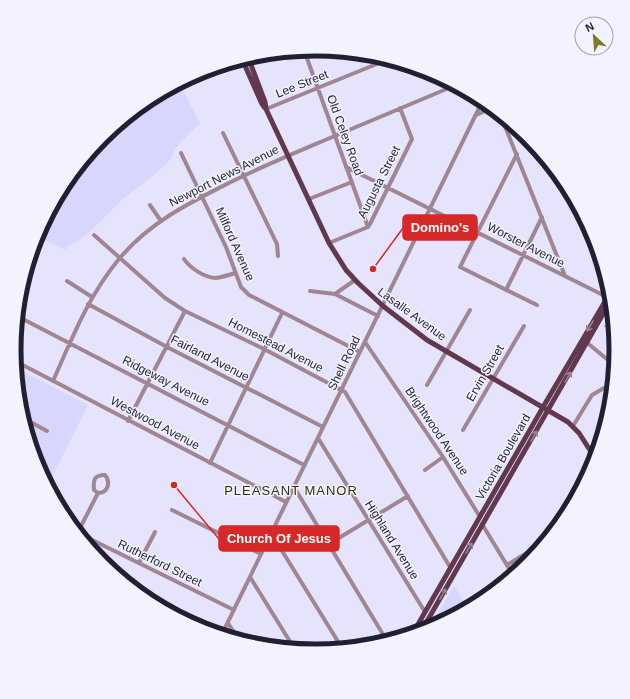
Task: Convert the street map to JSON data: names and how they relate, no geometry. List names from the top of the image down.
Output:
{
  "streets": {
    "main road": ["Lasalle Avenue", "Victoria Boulevard"],
    "street": [
      "Lee Street",
      "Old Celey Road",
      "Newport News Avenue",
      "Augusta Street",
      "Milford Avenue",
      "Worster Avenue",
      "Homestead Avenue",
      "Fairland Avenue",
      "Shell Road",
      "Ervin Street",
      "Ridgeway Avenue",
      "Westwood Avenue",
      "Brightwood Avenue",
      "Highland Avenue",
      "Rutherford Street"
    ]
  },
  "crossings": [
    ["Lee Street", "Old Celey Road"],
    ["Lee Street", "Lasalle Avenue"],
    ["Old Celey Road", "Newport News Avenue"],
    ["Old Celey Road", "Augusta Street"],
    ["Old Celey Road", "Worster Avenue"],
    ["Newport News Avenue", "Augusta Street"],
    ["Newport News Avenue", "Milford Avenue"],
    ["Newport News Avenue", "Lasalle Avenue"],
    ["Newport News Avenue", "Homestead Avenue"],
    ["Newport News Avenue", "Fairland Avenue"],
    ["Newport News Avenue", "Ridgeway Avenue"],
    ["Newport News Avenue", "Westwood Avenue"],
    ["Augusta Street", "Worster Avenue"],
    ["Augusta Street", "Lasalle Avenue"],
    ["Milford Avenue", "Shell Road"],
    ["Worster Avenue", "Shell Road"],
    ["Lasalle Avenue", "Shell Road"],
    ["Lasalle Avenue", "Ervin Street"],
    ["Lasalle Avenue", "Victoria Boulevard"],
    ["Homestead Avenue", "Shell Road"],
    ["Homestead Avenue", "Victoria Boulevard"],
    ["Fairland Avenue", "Shell Road"],
    ["Shell Road", "Ridgeway Avenue"],
    ["Shell Road", "Westwood Avenue"],
    ["Shell Road", "Brightwood Avenue"],
    ["Shell Road", "Highland Avenue"],
    ["Shell Road", "Rutherford Street"],
    ["Brightwood Avenue", "Victoria Boulevard"],
    ["Victoria Boulevard", "Highland Avenue"]
  ],
  "districts": ["PLEASANT MANOR"],
  "places": ["Domino's", "Church Of Jesus"],
  "north": "top left"
}
